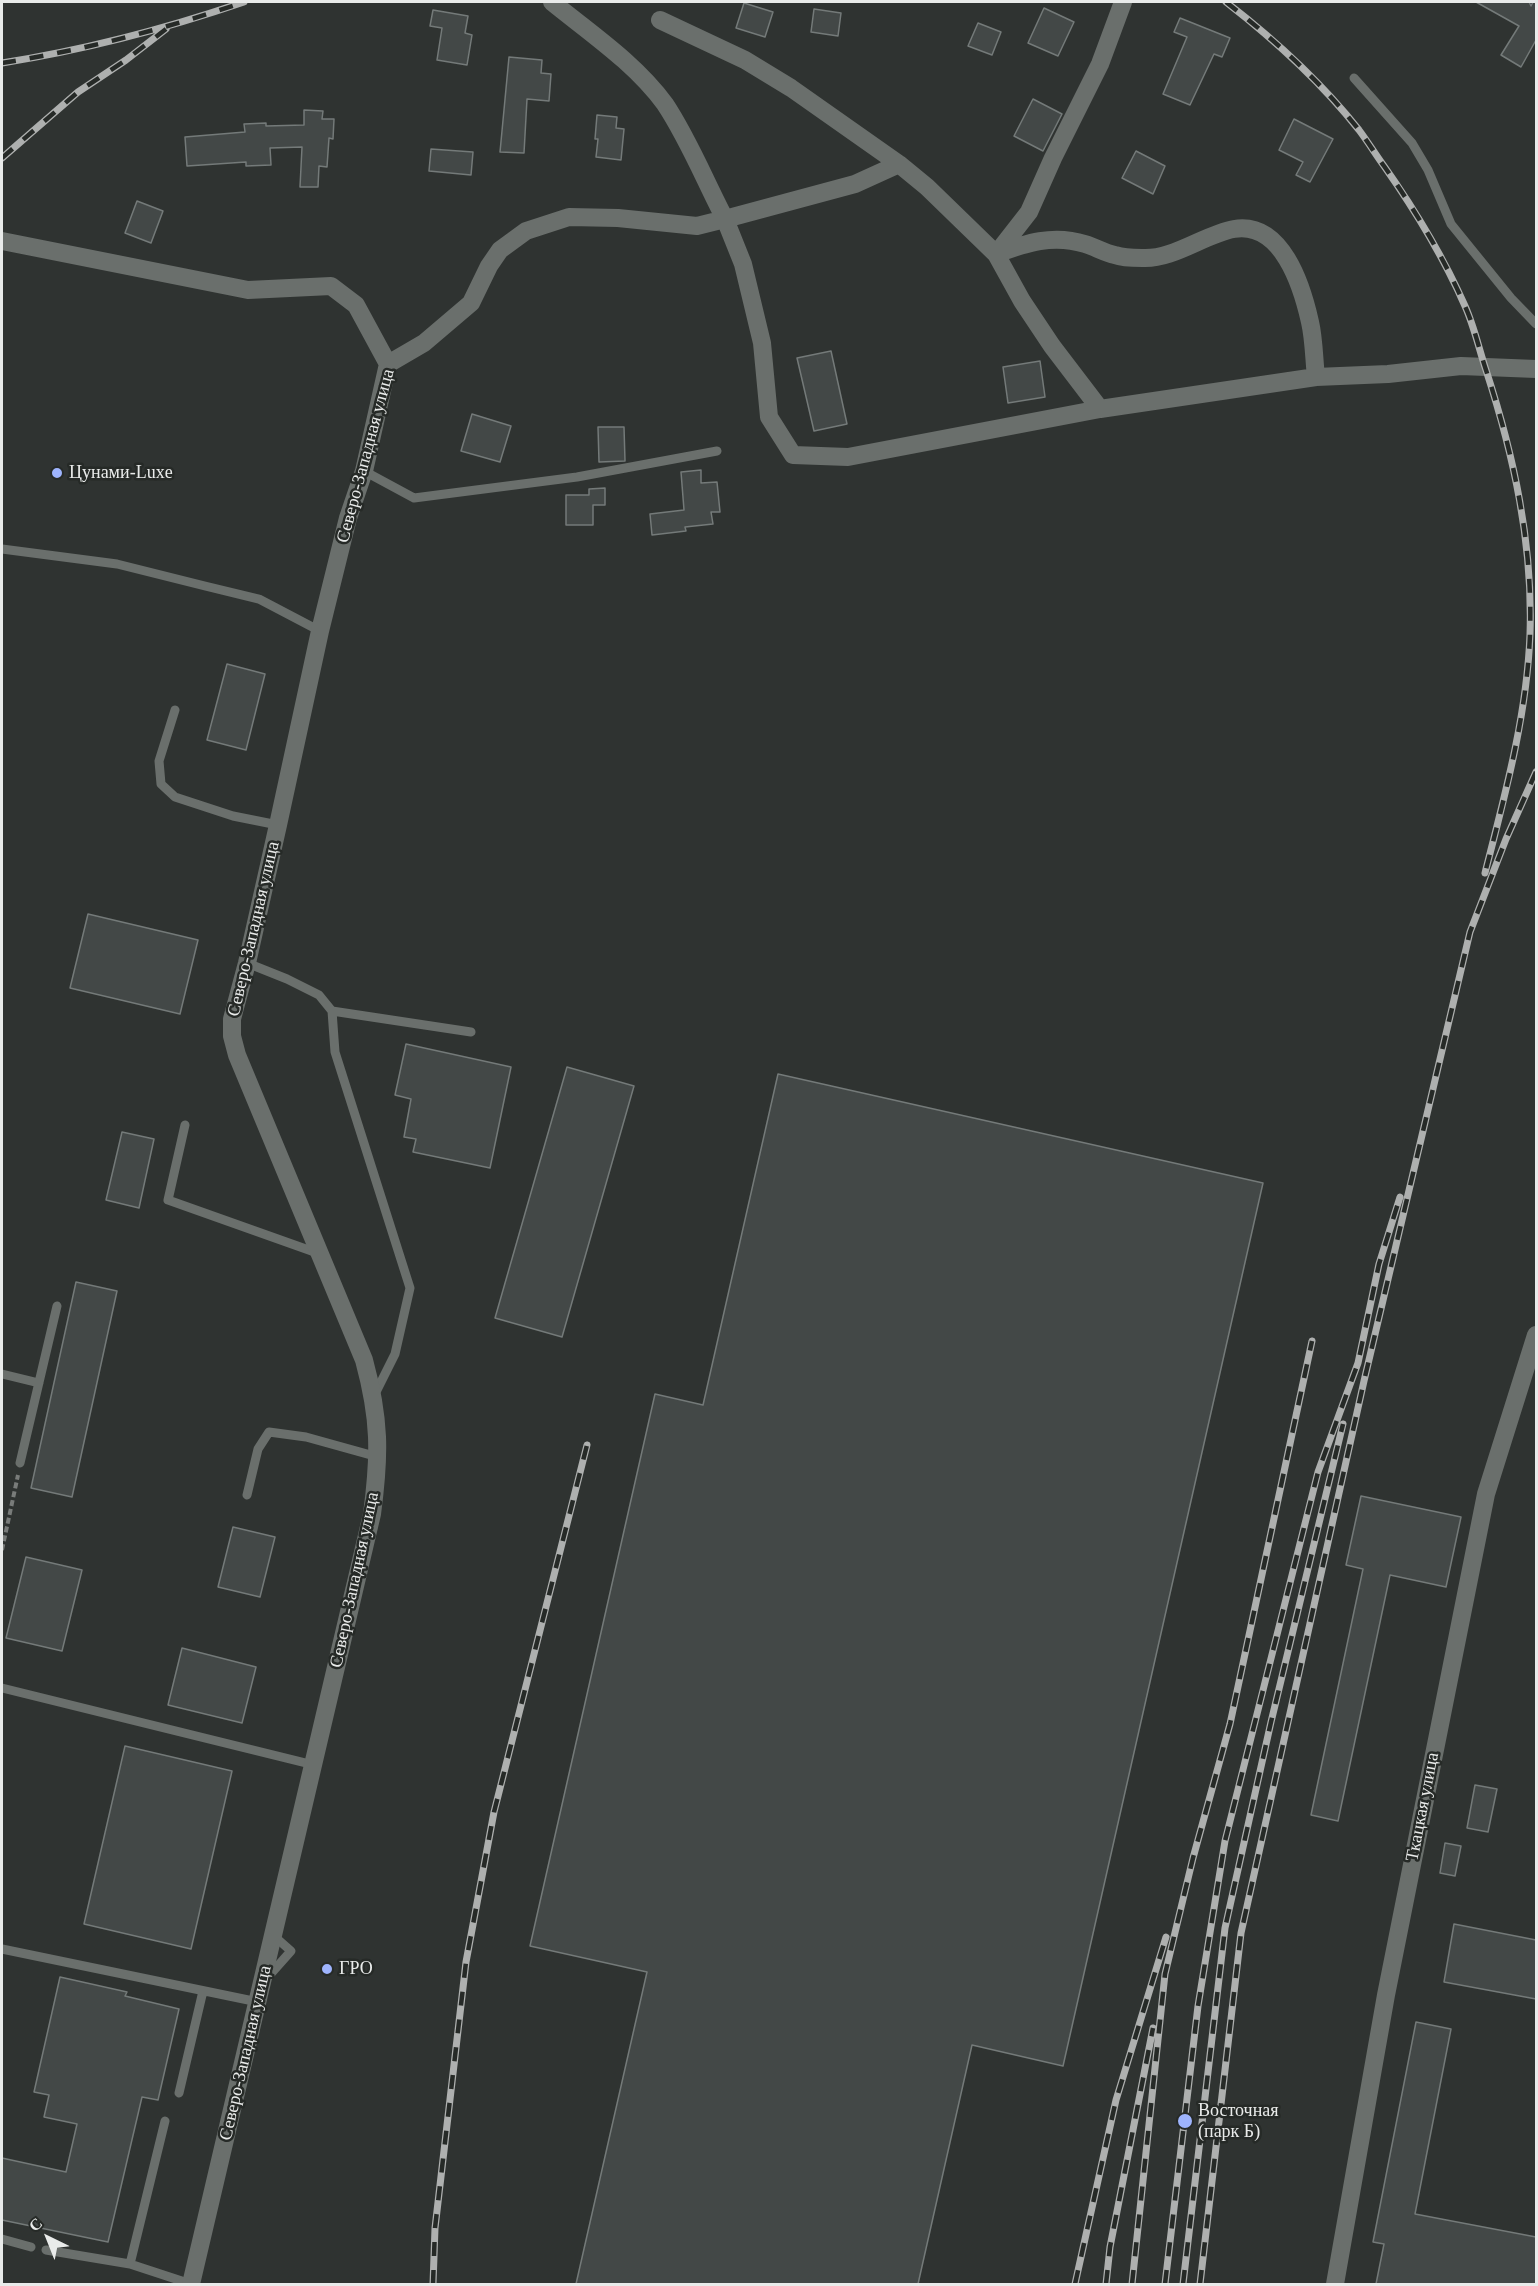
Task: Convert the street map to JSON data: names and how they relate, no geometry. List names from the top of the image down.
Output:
{
  "streets": {
    "street": ["Северо-Западная улица", "Ткацкая улица"]
  },
  "places": ["Цунами-Luxe", "ГРО", "Восточная (парк Б)"],
  "north": "top left"
}
